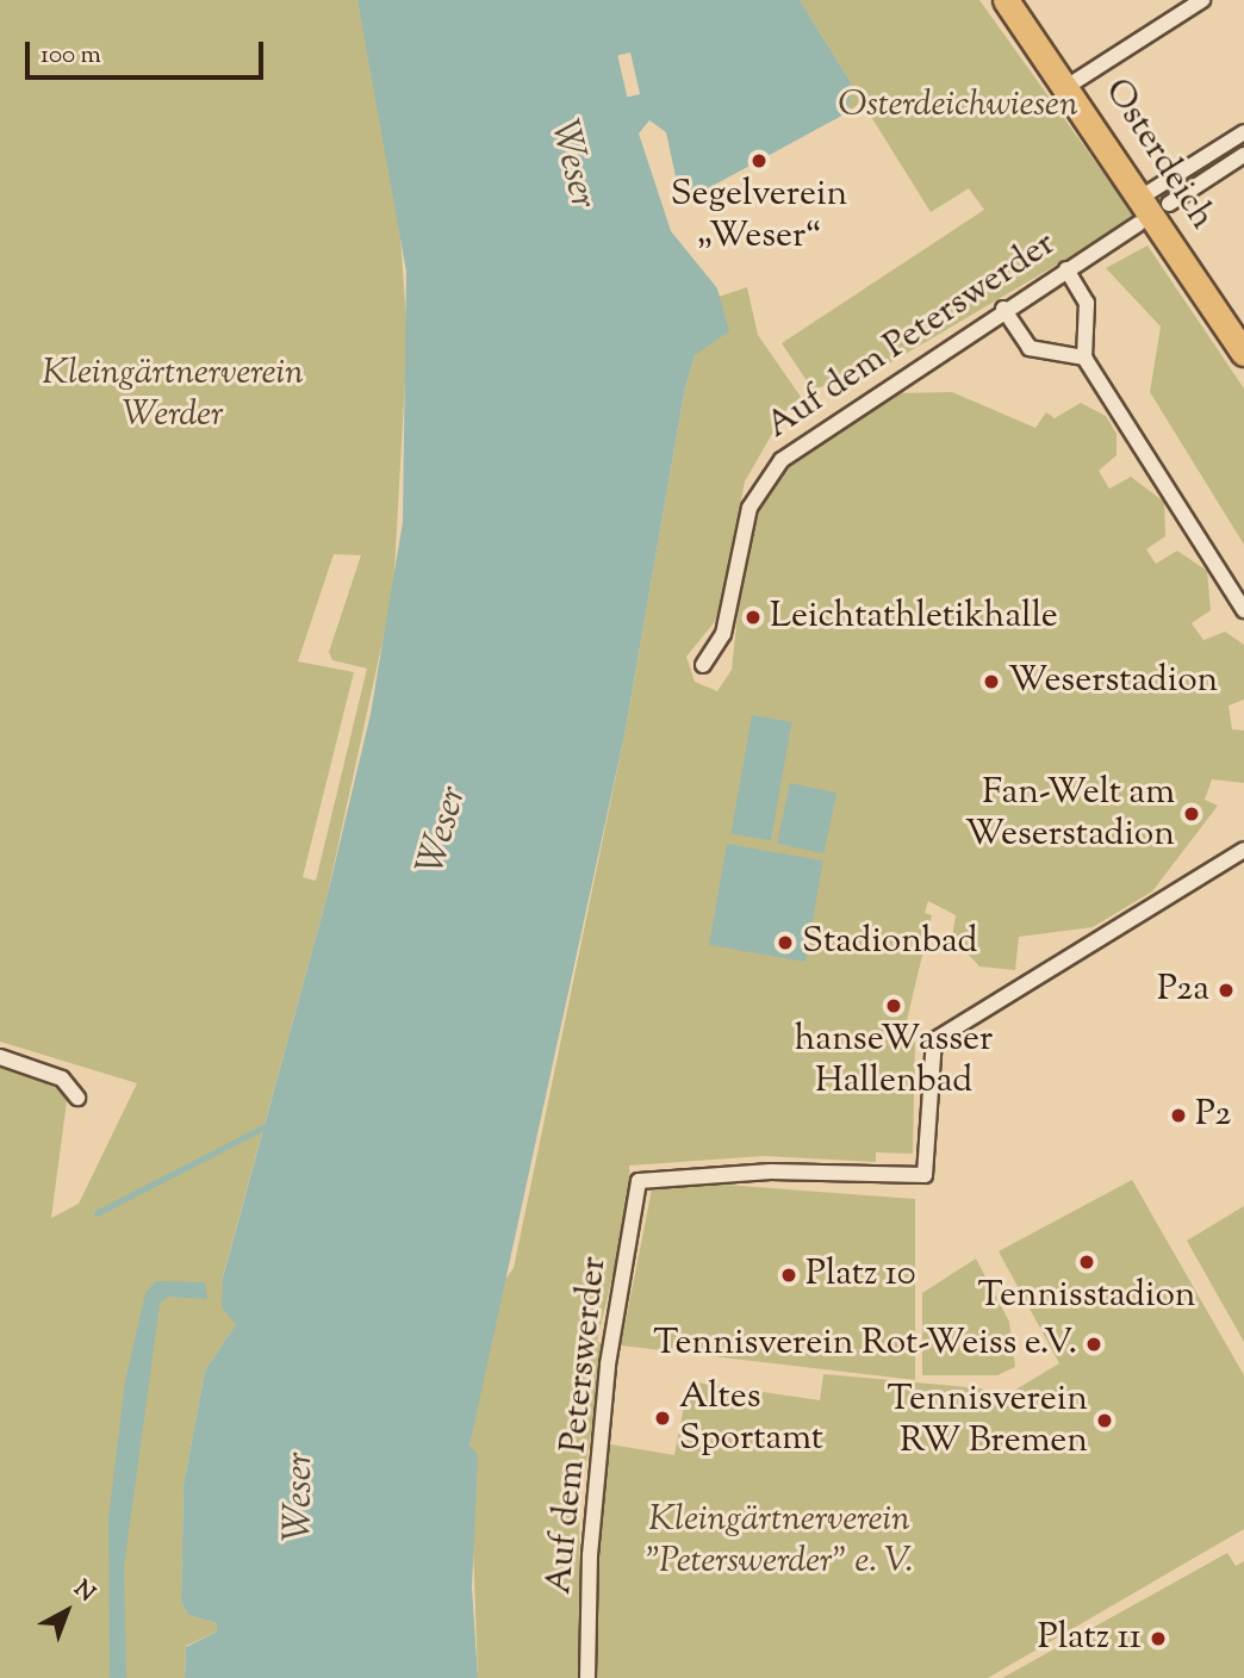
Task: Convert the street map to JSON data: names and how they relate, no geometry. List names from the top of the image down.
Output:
{
  "streets": {
    "main road": ["Osterdeich"],
    "street": ["Auf dem Peterswerder"]
  },
  "water": ["Weser"],
  "parks": ["Osterdeichwiesen", "Kleingärtnerverein Werder", "Kleingärtnerverein \"Peterswerder\" e. V."],
  "places": [
    "Segelverein „Weser“",
    "Leichtathletikhalle",
    "Weserstadion",
    "Fan-Welt am Weserstadion",
    "Stadionbad",
    "P2a",
    "hanseWasser Hallenbad",
    "P2",
    "Tennisstadion",
    "Platz 10",
    "Tennisverein Rot-Weiss e.V.",
    "Altes Sportamt",
    "Tennisverein RW Bremen",
    "Platz 11"
  ],
  "scale_bar": "100 m",
  "north": "top right"
}
